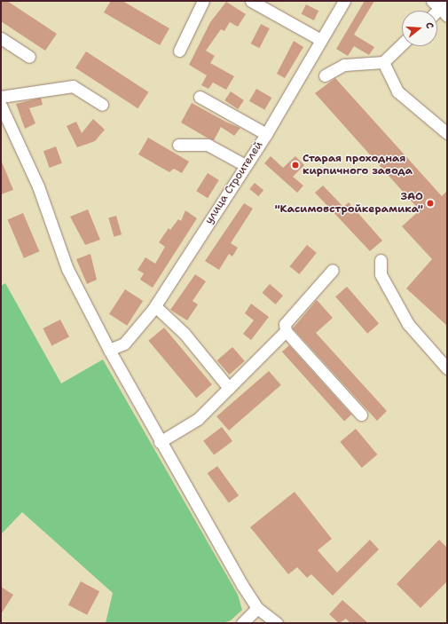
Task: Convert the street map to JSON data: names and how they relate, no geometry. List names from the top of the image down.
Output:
{
  "streets": {
    "street": ["улица Строителей"]
  },
  "places": ["Старая проходная кирпичного завода", "ЗАО \"Касимовстройкерамика\""],
  "north": "right"
}
